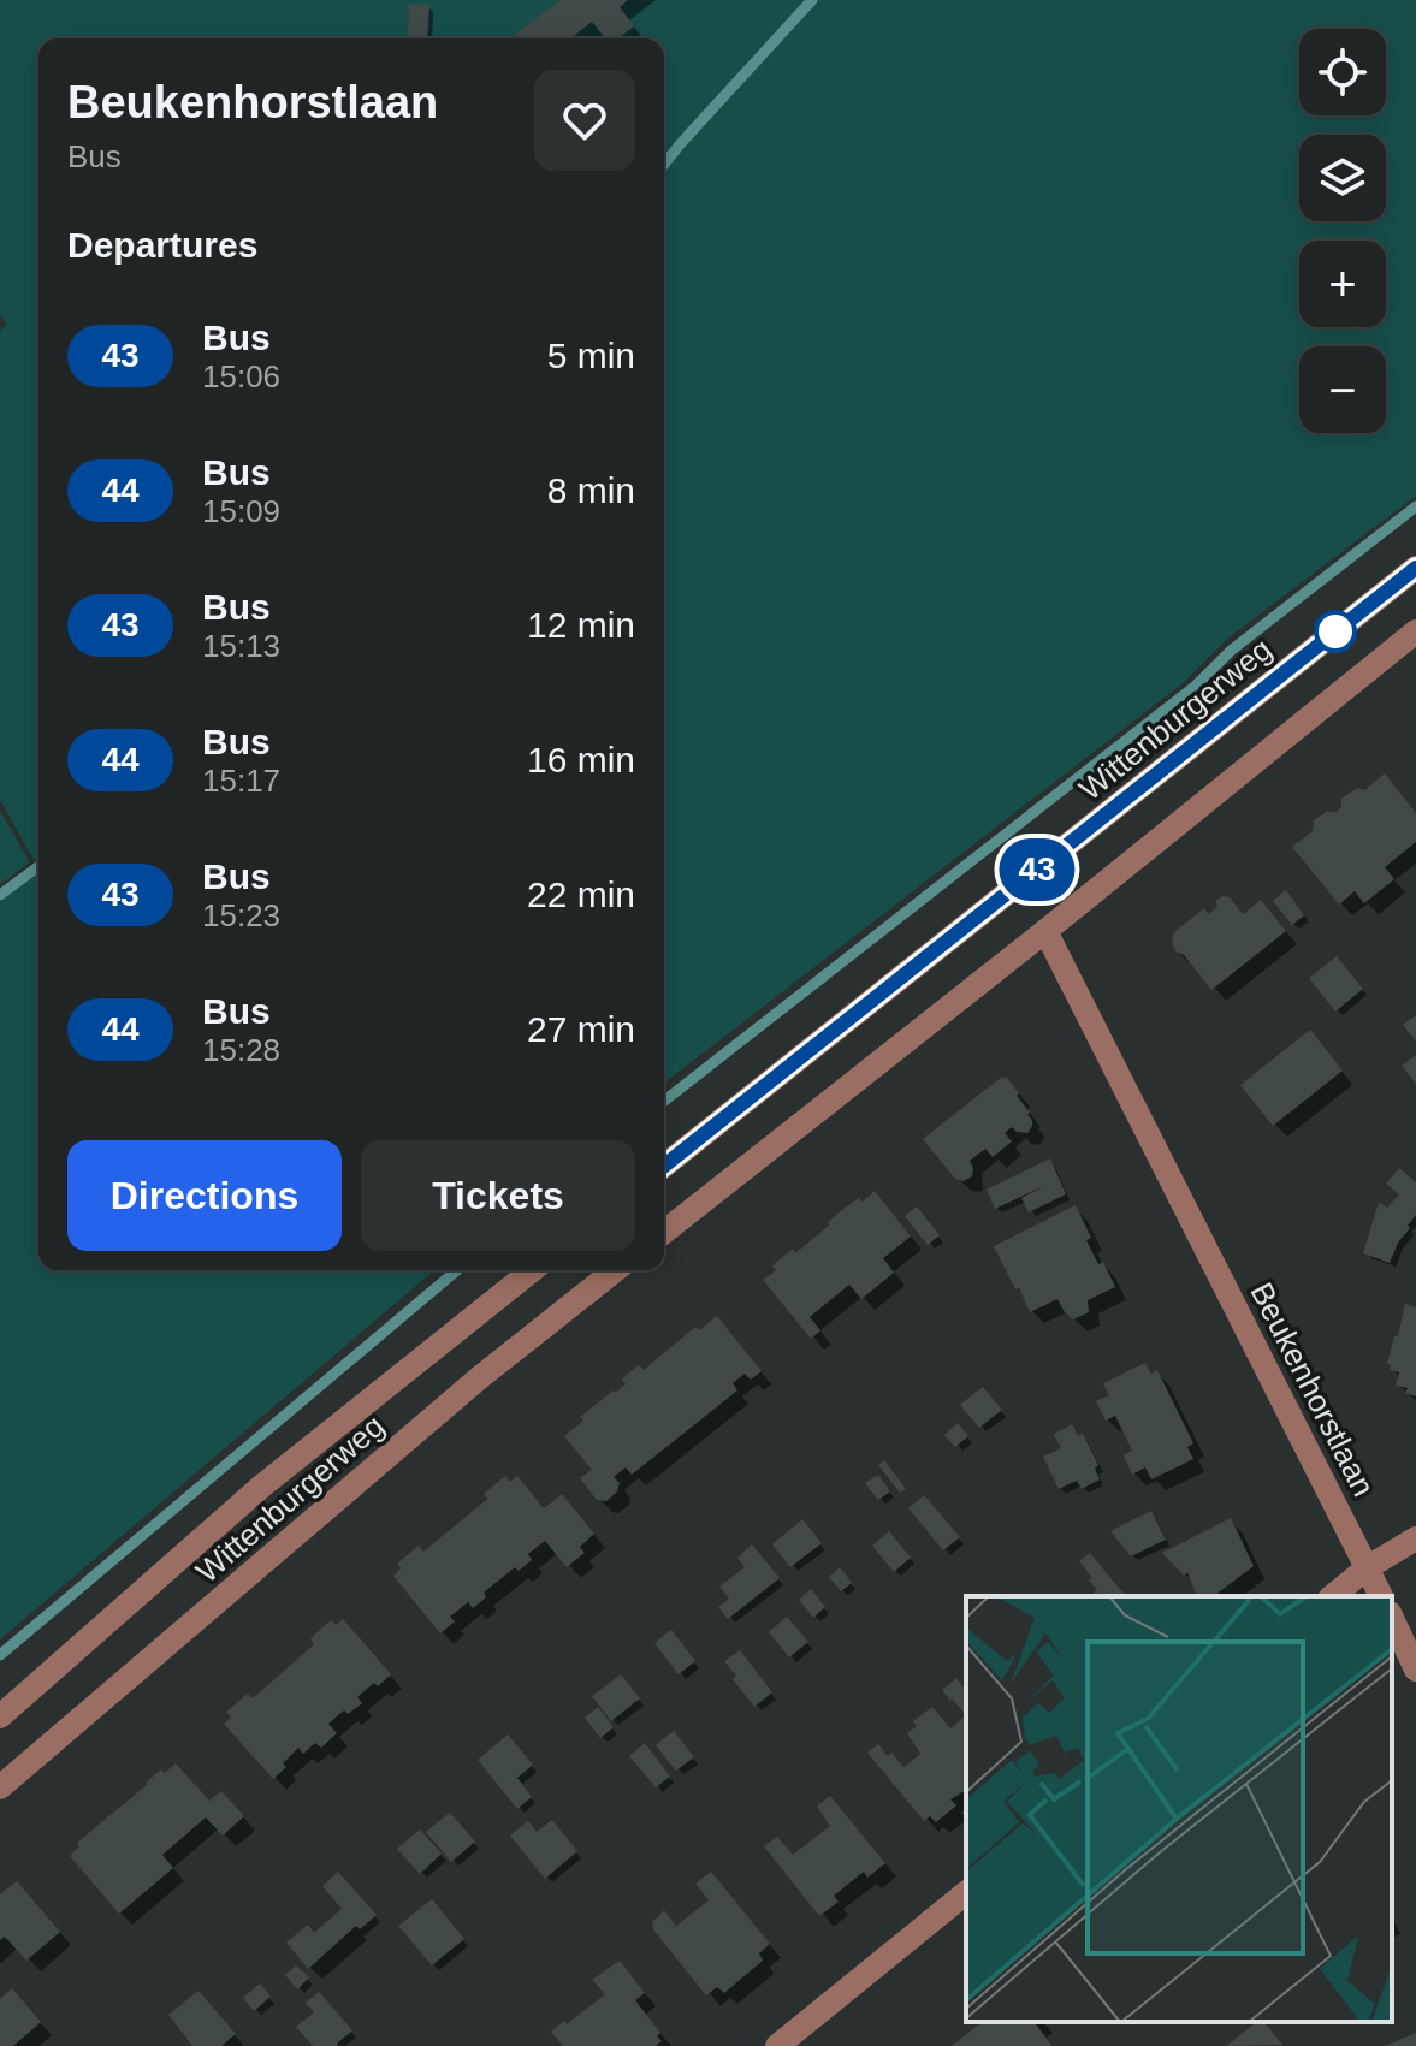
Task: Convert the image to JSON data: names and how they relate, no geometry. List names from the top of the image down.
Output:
{
  "streets": {
    "street": ["Wittenburgerweg", "Beukenhorstlaan"]
  },
  "lines": ["bus line 43"],
  "page": {
    "on_map": "43",
    "map_buttons": ["+", "−"],
    "heading": [
      ["Beukenhorstlaan", "Bus"],
      "Departures"
    ],
    "list": [
      {
        "mark": "43",
        "name": "Bus",
        "note": "15:06",
        "value": "5 min"
      },
      {
        "mark": "44",
        "name": "Bus",
        "note": "15:09",
        "value": "8 min"
      },
      {
        "mark": "43",
        "name": "Bus",
        "note": "15:13",
        "value": "12 min"
      },
      {
        "mark": "44",
        "name": "Bus",
        "note": "15:17",
        "value": "16 min"
      },
      {
        "mark": "43",
        "name": "Bus",
        "note": "15:23",
        "value": "22 min"
      },
      {
        "mark": "44",
        "name": "Bus",
        "note": "15:28",
        "value": "27 min"
      }
    ],
    "buttons": ["Directions", "Tickets"]
  }
}
